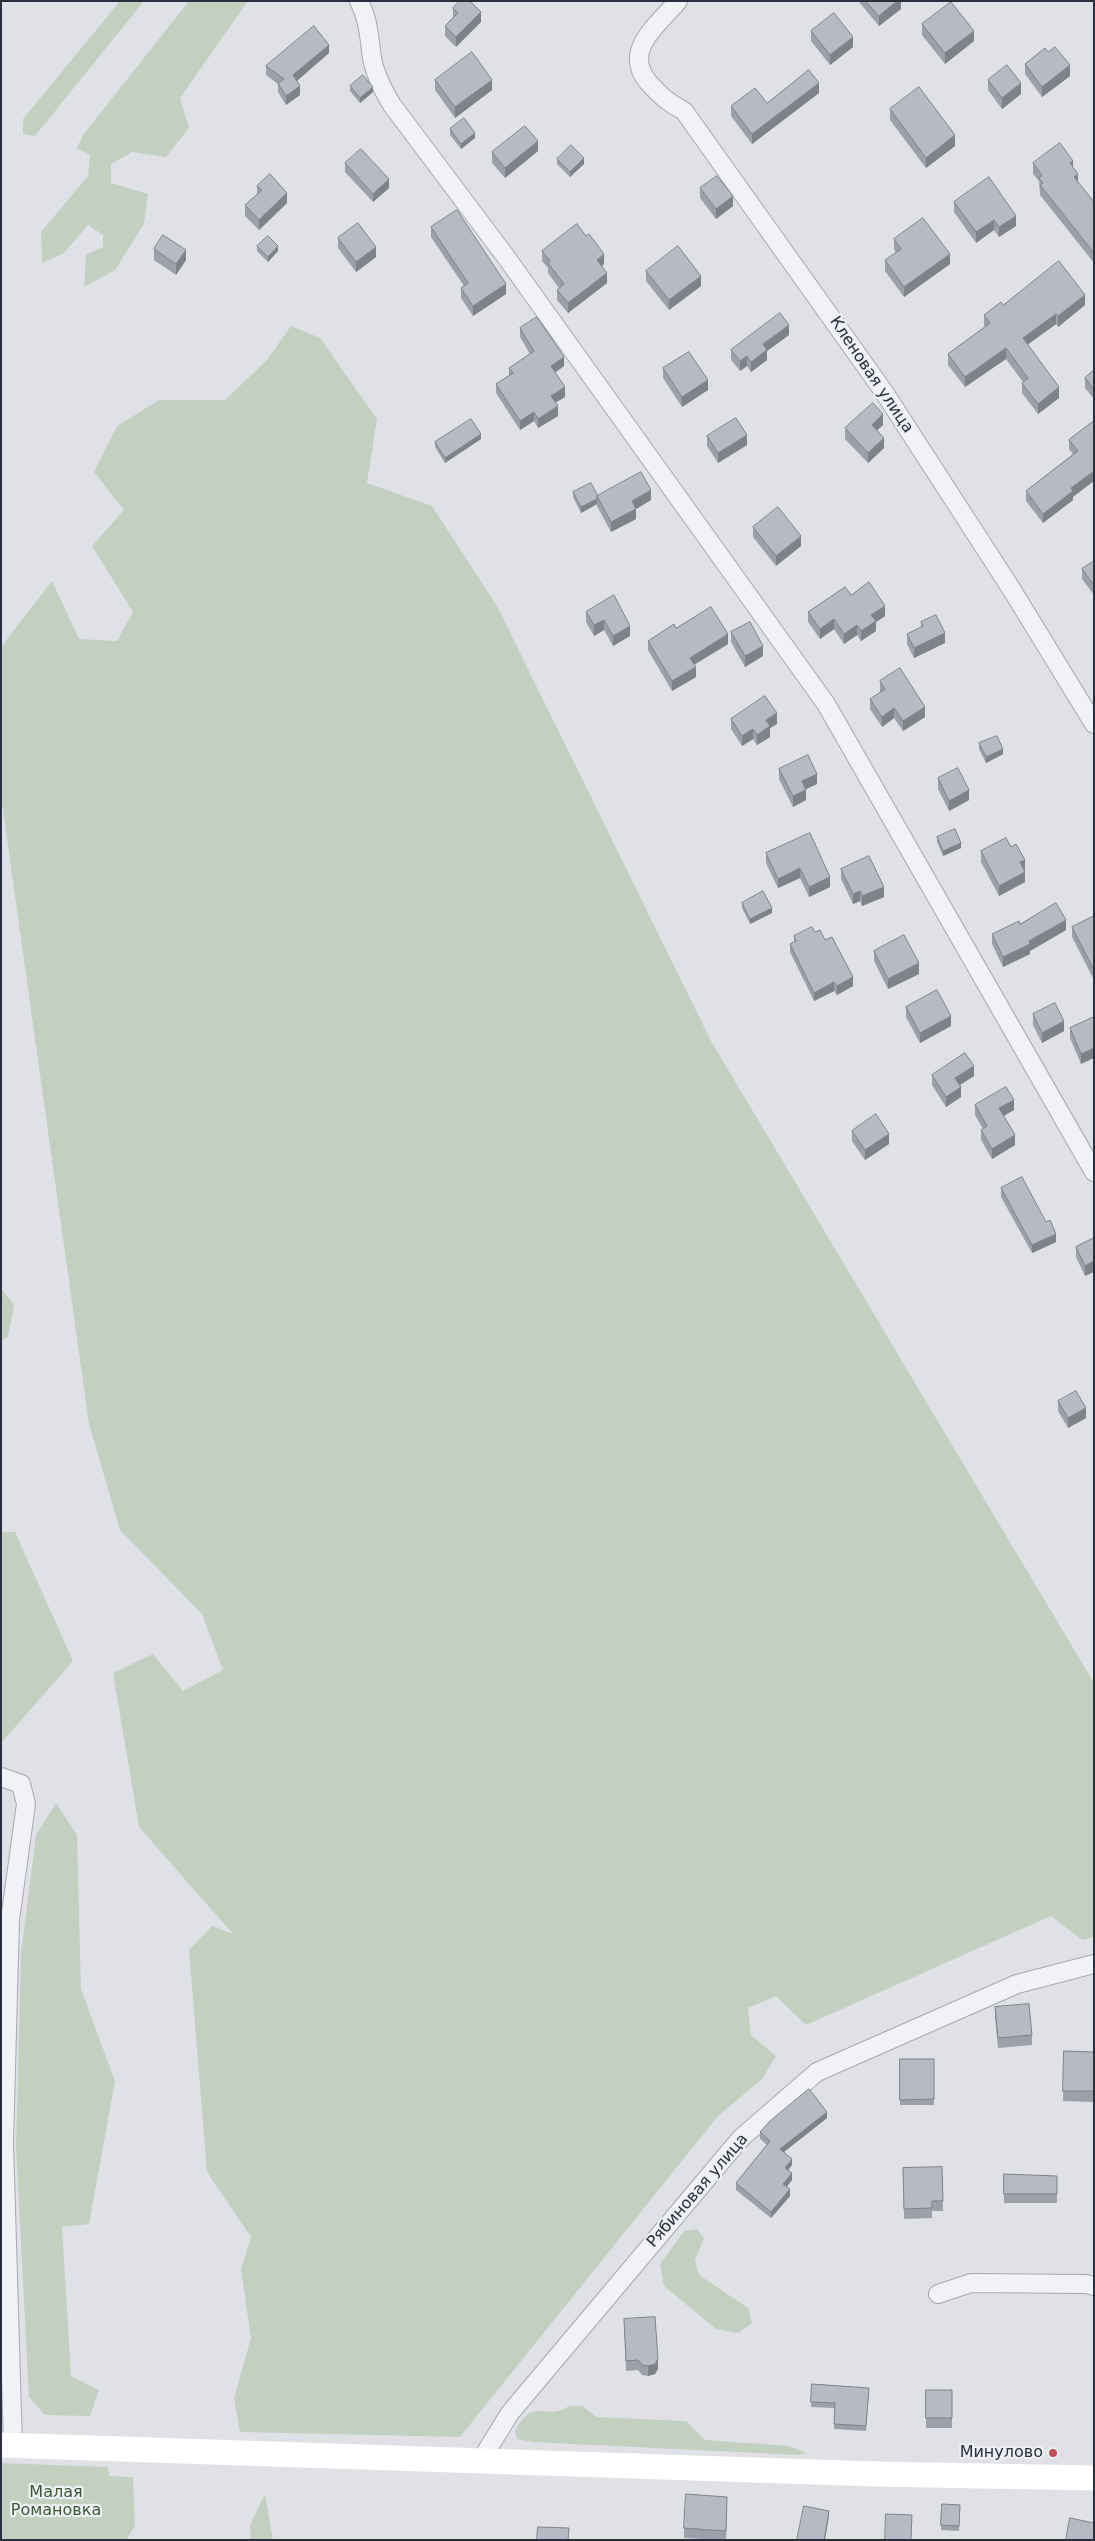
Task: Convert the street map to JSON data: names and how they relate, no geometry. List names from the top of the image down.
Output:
{
  "streets": {
    "street": ["Кленовая улица", "Рябиновая улица"]
  },
  "parks": ["Малая Романовка"],
  "places": ["Минулово"]
}
